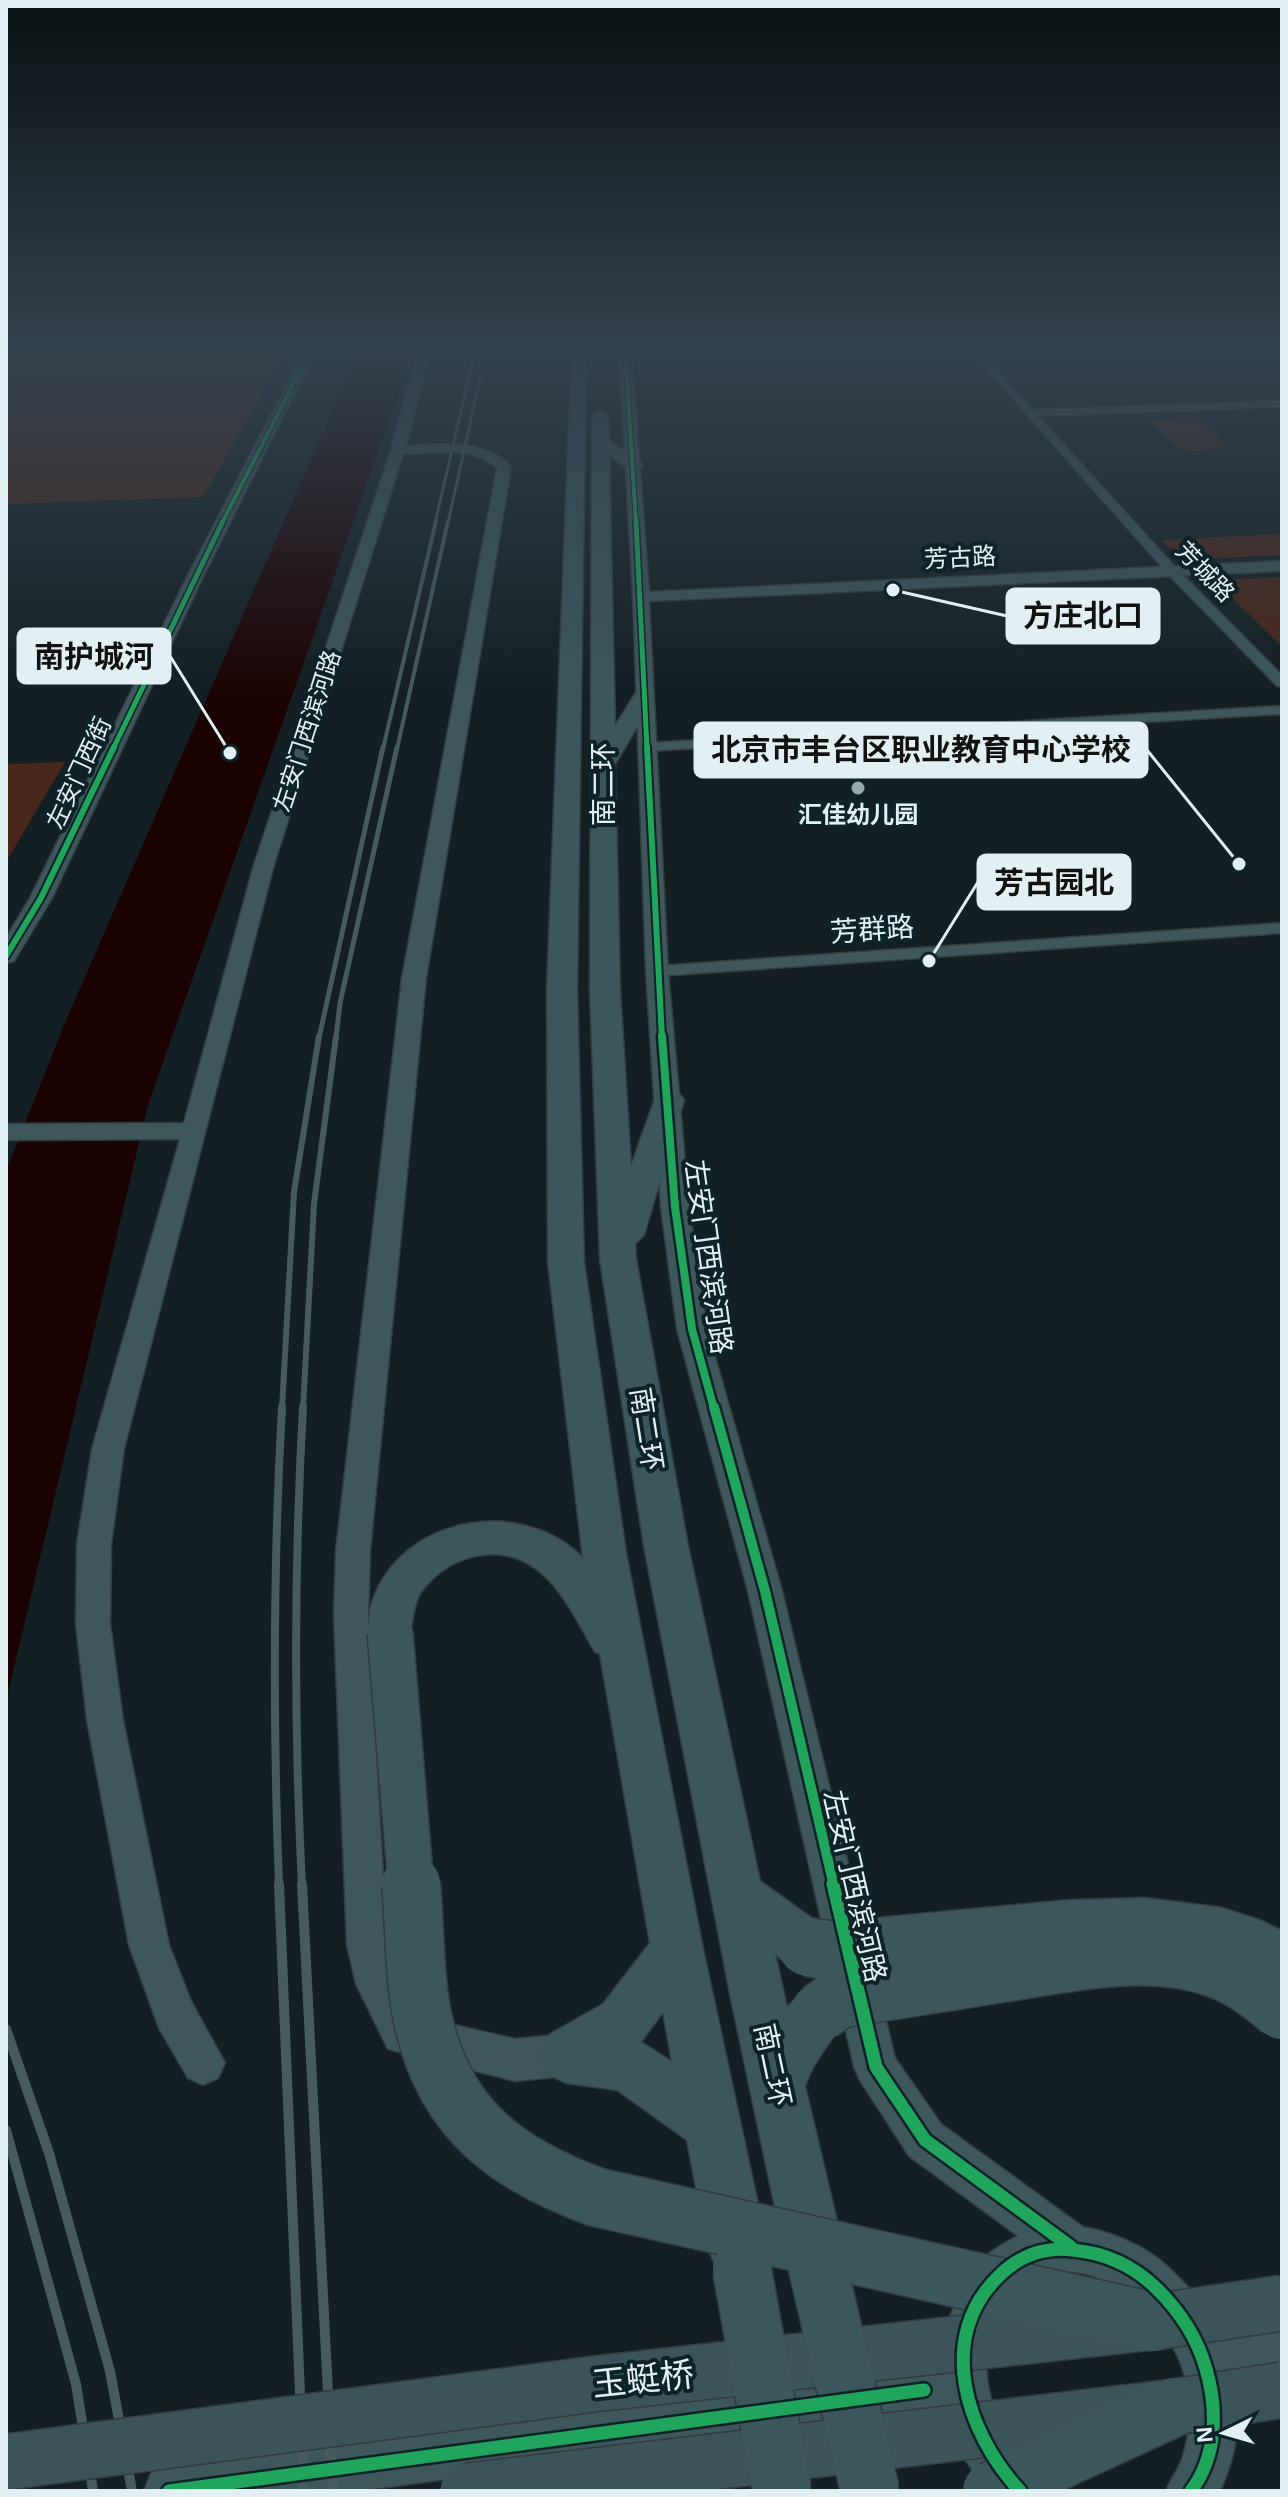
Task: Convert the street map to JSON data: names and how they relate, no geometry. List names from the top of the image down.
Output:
{
  "streets": {
    "highway": ["南二环"],
    "main road": ["玉蜓桥"],
    "street": [
      "芳古路",
      "芳城路",
      "左安门西滨河路",
      "左安门西街",
      "芳群路"
    ]
  },
  "crossings": [
    ["芳古路", "芳城路"],
    ["芳古路", "左安门西滨河路"],
    ["左安门西滨河路", "芳群路"]
  ],
  "places": [
    "方庄北口",
    "南护城河",
    "汇佳幼儿园",
    "北京市丰台区职业教育中心学校",
    "芳古园北"
  ],
  "north": "left"
}
